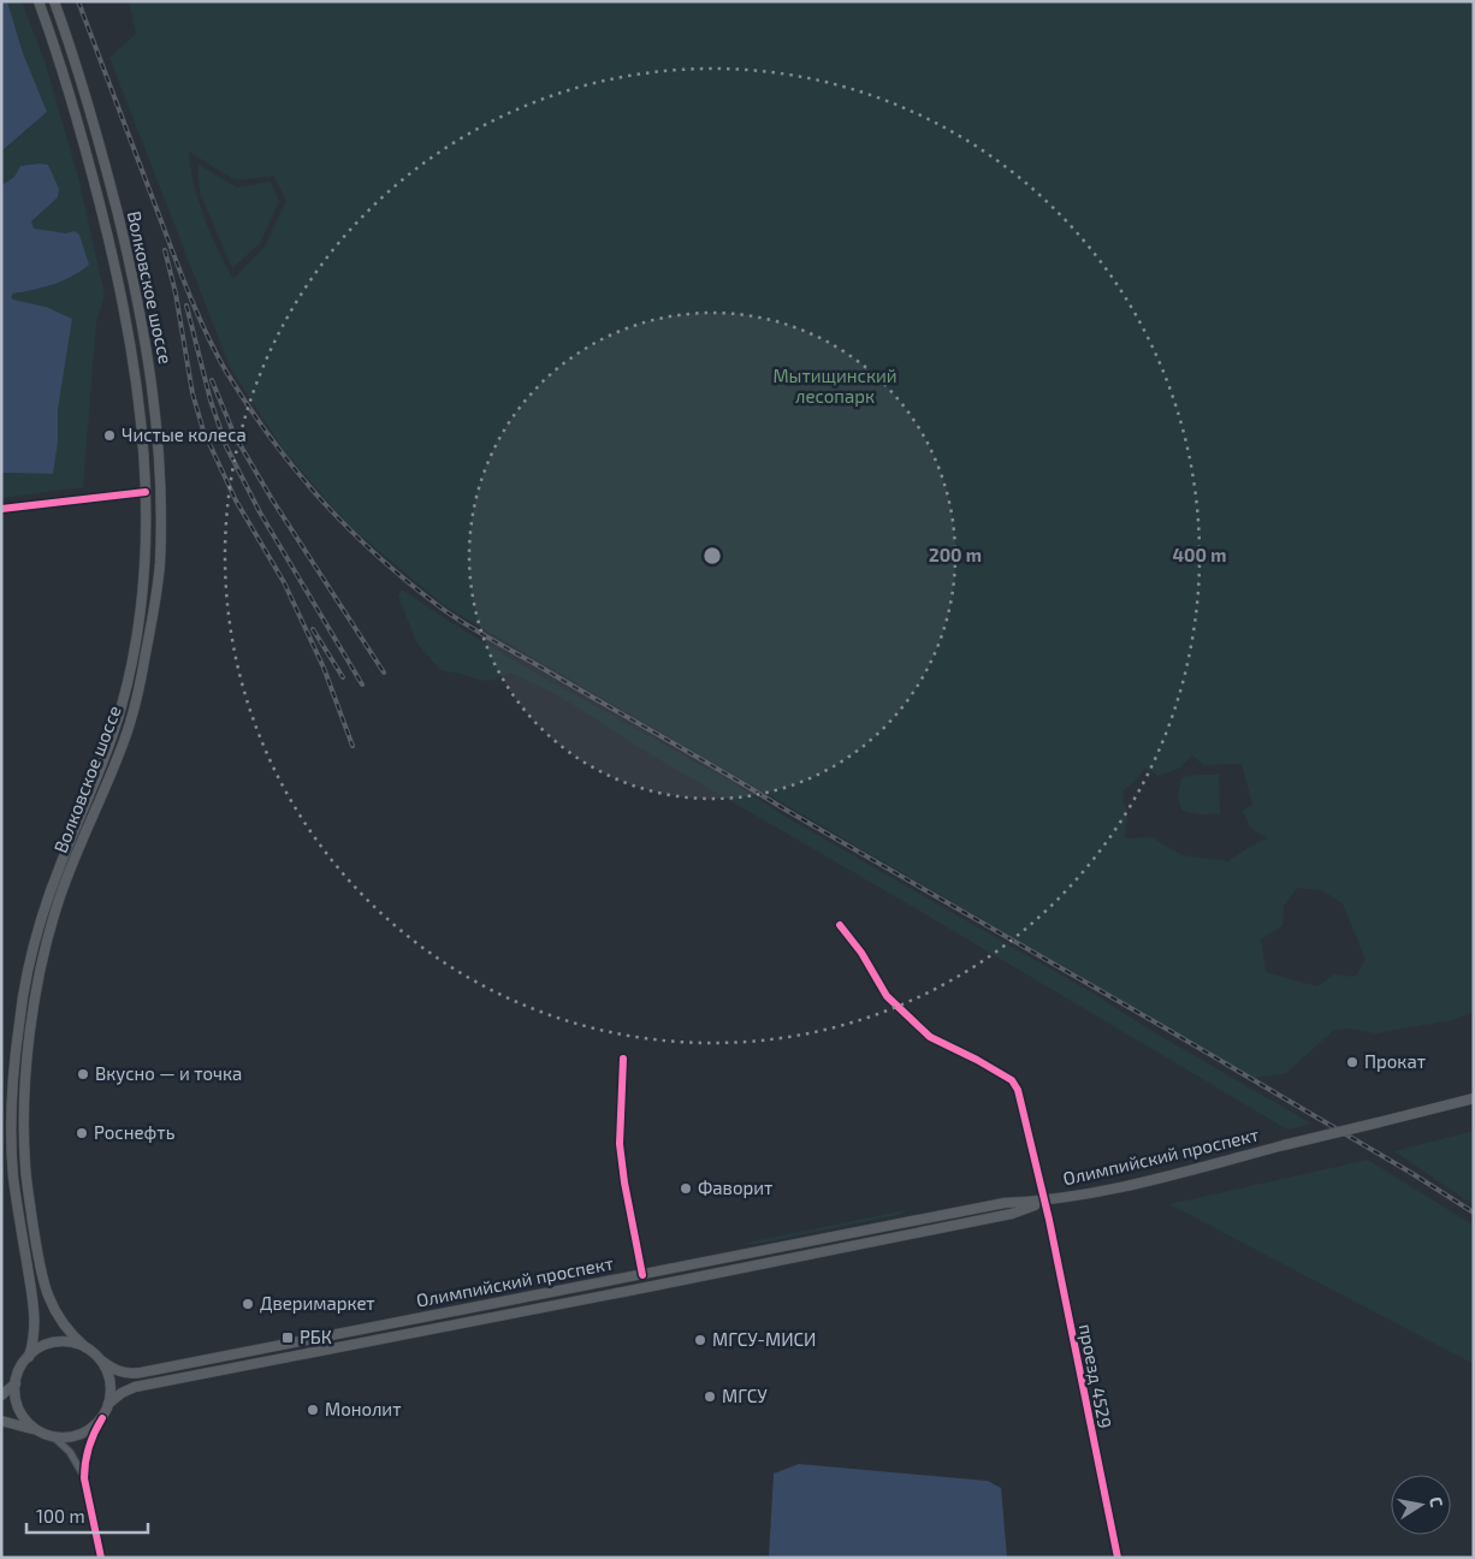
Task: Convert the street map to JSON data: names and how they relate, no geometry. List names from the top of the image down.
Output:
{
  "streets": {
    "main road": ["Волковское шоссе", "Олимпийский проспект"],
    "street": ["проезд 4529"]
  },
  "crossings": [
    ["Волковское шоссе", "Олимпийский проспект"],
    ["Олимпийский проспект", "проезд 4529"]
  ],
  "parks": ["Мытищинский лесопарк"],
  "places": {
    "other": [
      "Чистые колеса",
      "Прокат",
      "Вкусно — и точка",
      "Роснефть",
      "Фаворит",
      "Дверимаркет",
      "МГСУ-МИСИ",
      "МГСУ",
      "Монолит"
    ],
    "transit": ["РБК"]
  },
  "scale_bar": "100 m",
  "north": "right",
  "rings": ["200 m", "400 m"]
}
